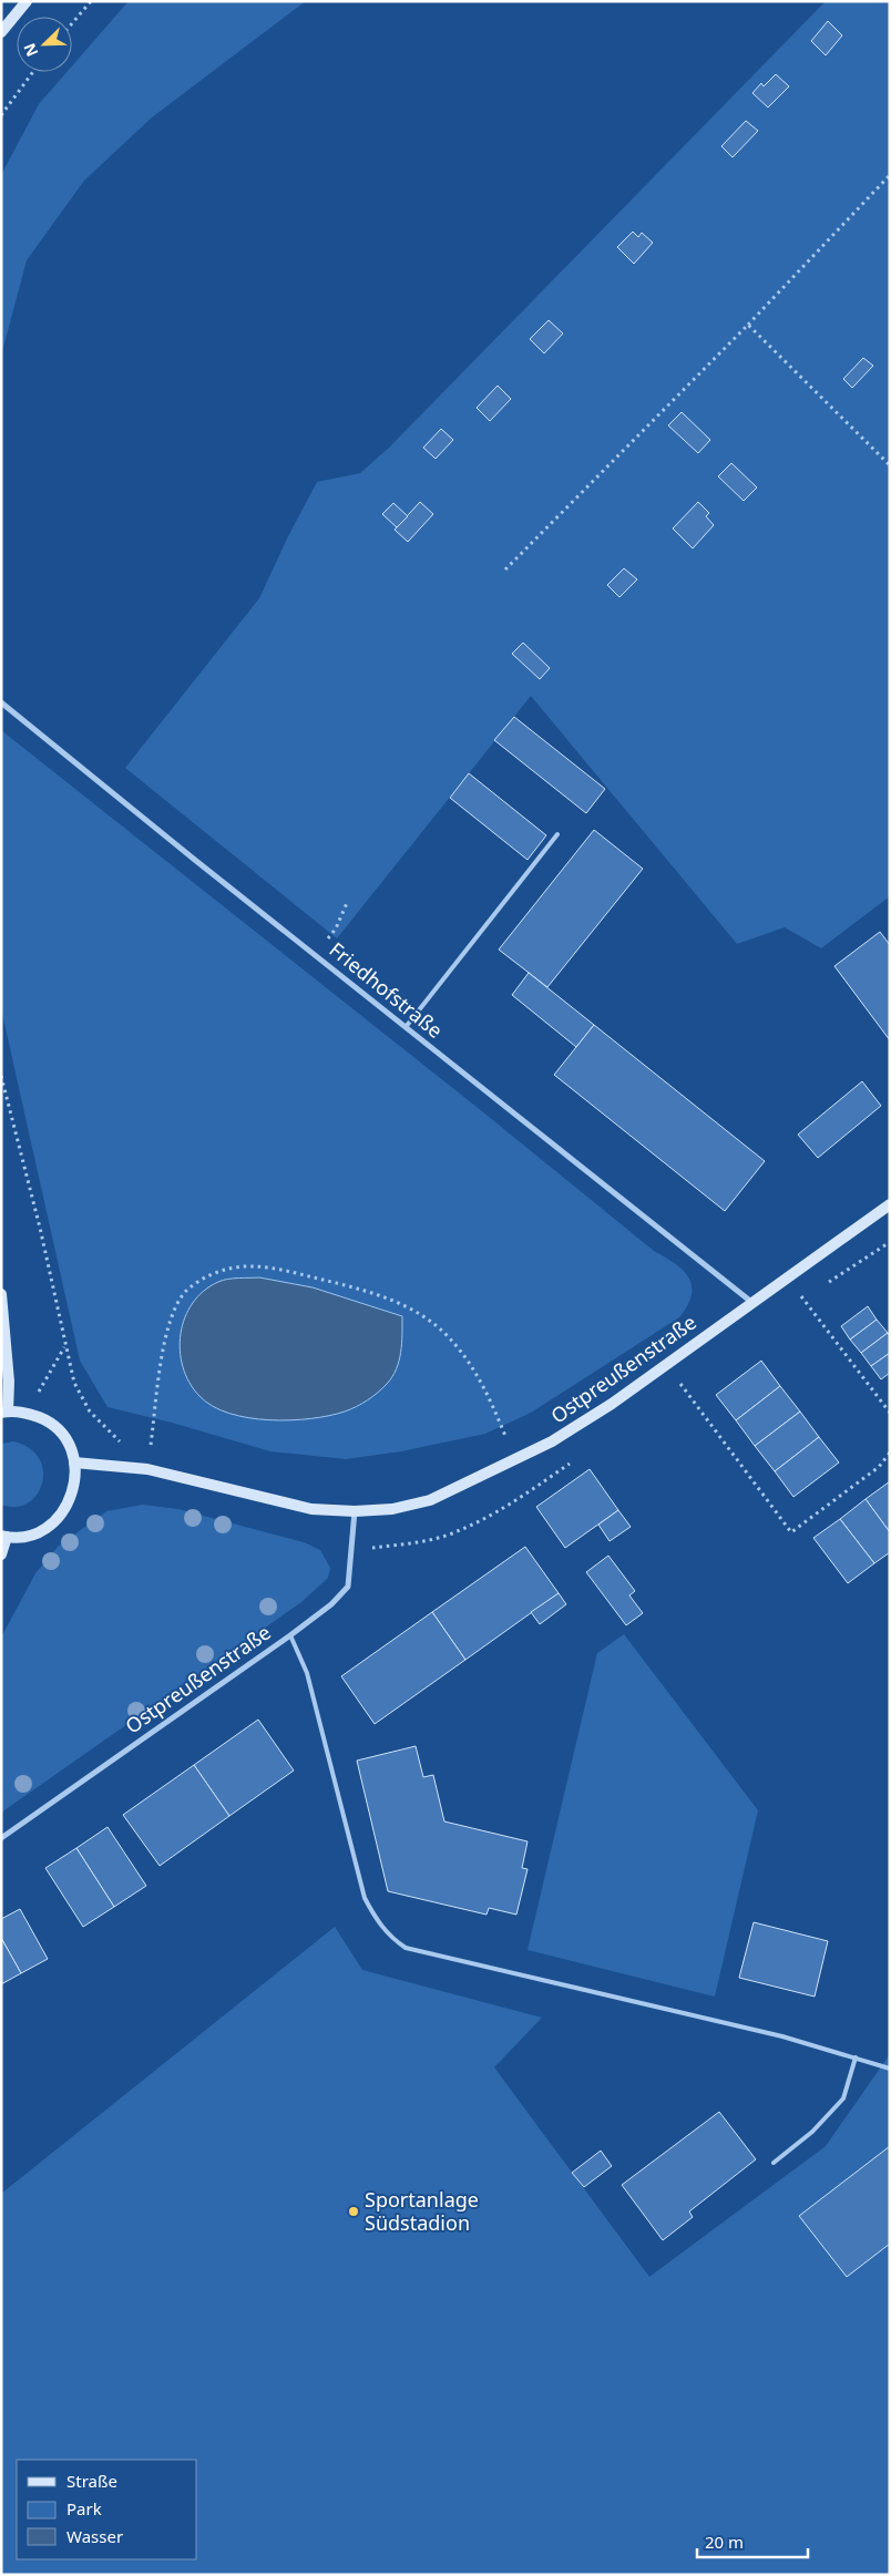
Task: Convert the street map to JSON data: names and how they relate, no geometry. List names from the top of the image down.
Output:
{
  "streets": {
    "street": ["Friedhofstraße", "Ostpreußenstraße"]
  },
  "crossings": [
    ["Friedhofstraße", "Ostpreußenstraße"]
  ],
  "places": ["Sportanlage Südstadion"],
  "legend": ["Straße", "Park", "Wasser"],
  "scale_bar": "20 m",
  "north": "bottom left"
}
